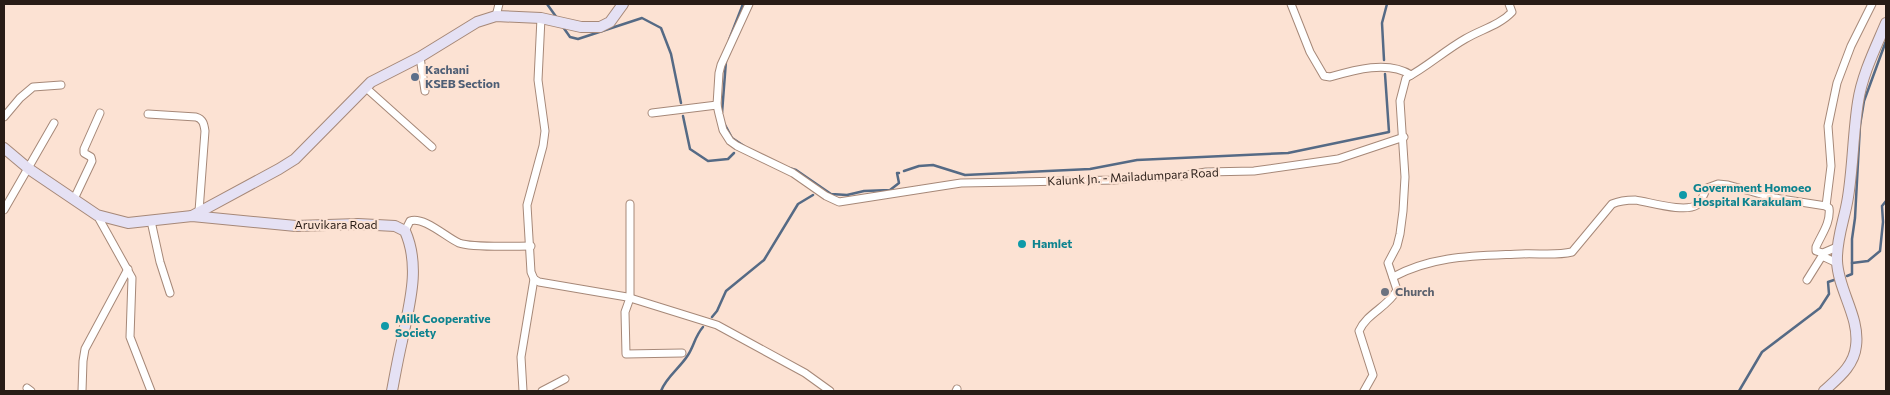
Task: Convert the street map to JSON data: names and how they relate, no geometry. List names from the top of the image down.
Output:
{
  "streets": {
    "main road": ["Aruvikara Road"],
    "street": ["Kalunk Jn. - Mailadumpara Road"]
  },
  "places": [
    "Kachani KSEB Section",
    "Government Homoeo Hospital Karakulam",
    "Hamlet",
    "Church",
    "Milk Cooperative Society"
  ]
}
